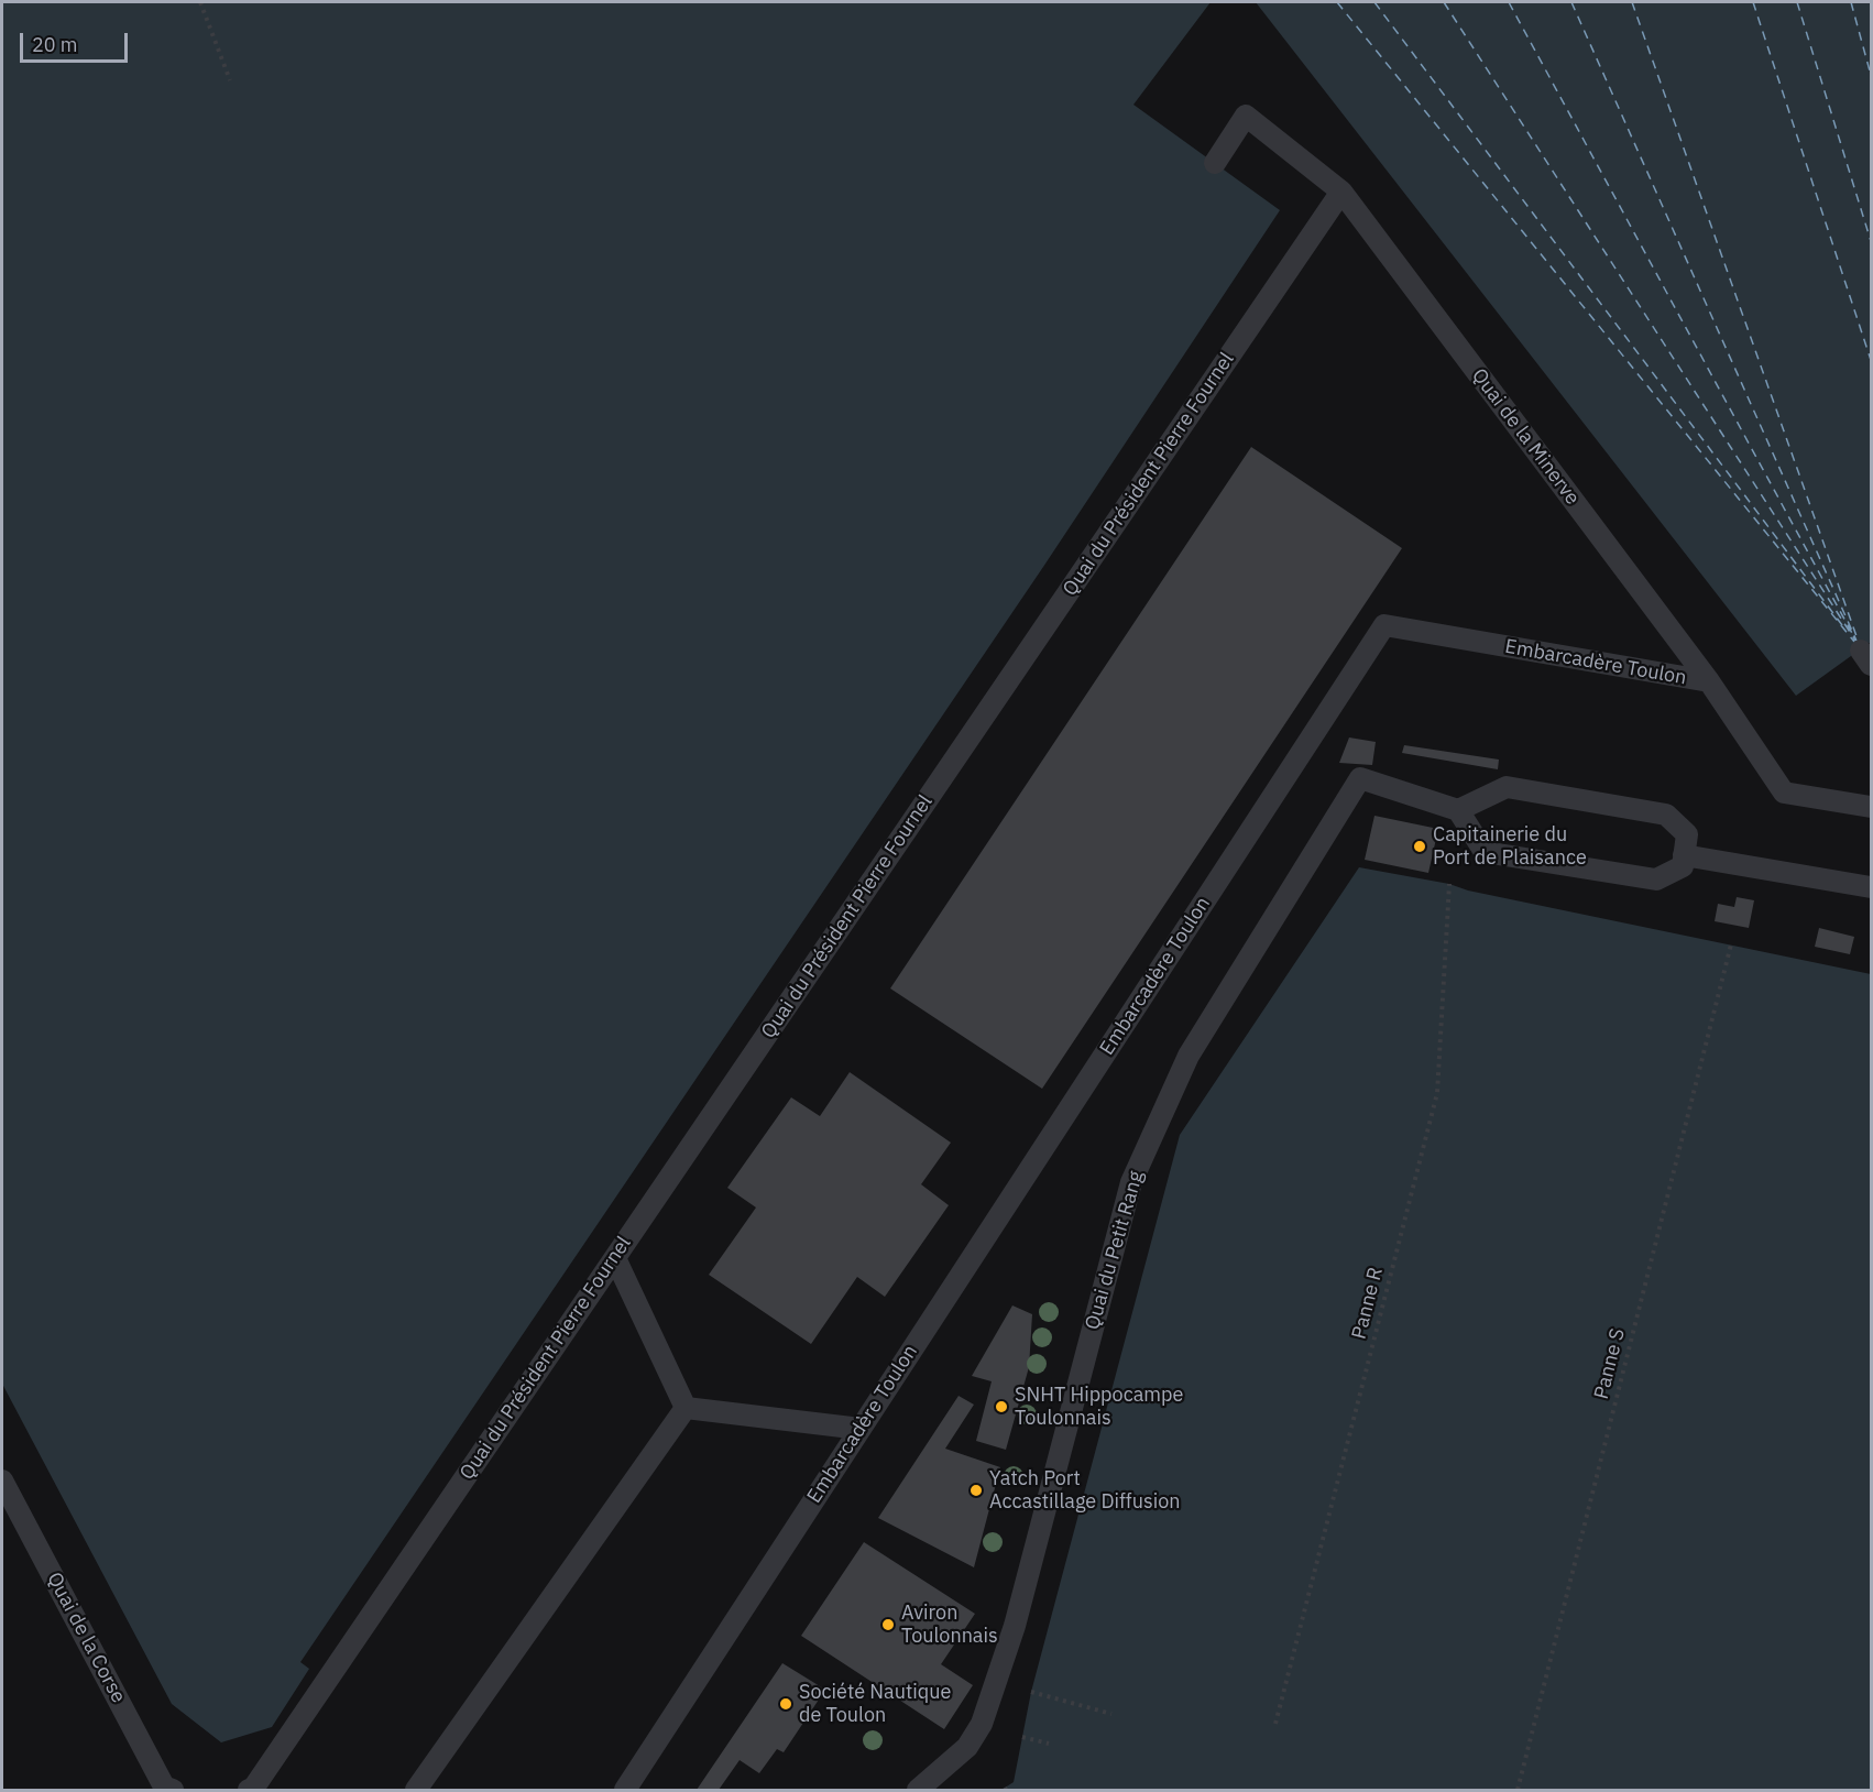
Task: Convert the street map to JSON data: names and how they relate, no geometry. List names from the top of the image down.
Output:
{
  "streets": {
    "lane": [
      "Quai de la Minerve",
      "Quai du Président Pierre Fournel",
      "Embarcadère Toulon",
      "Quai du Petit Rang",
      "Quai de la Corse"
    ],
    "path": ["Panne R", "Panne S"]
  },
  "crossings": [
    ["Quai de la Minerve", "Quai du Président Pierre Fournel"],
    ["Quai de la Minerve", "Embarcadère Toulon"]
  ],
  "places": [
    "Capitainerie du Port de Plaisance",
    "SNHT Hippocampe Toulonnais",
    "Yatch Port Accastillage Diffusion",
    "Aviron Toulonnais",
    "Société Nautique de Toulon"
  ],
  "scale_bar": "20 m"
}
